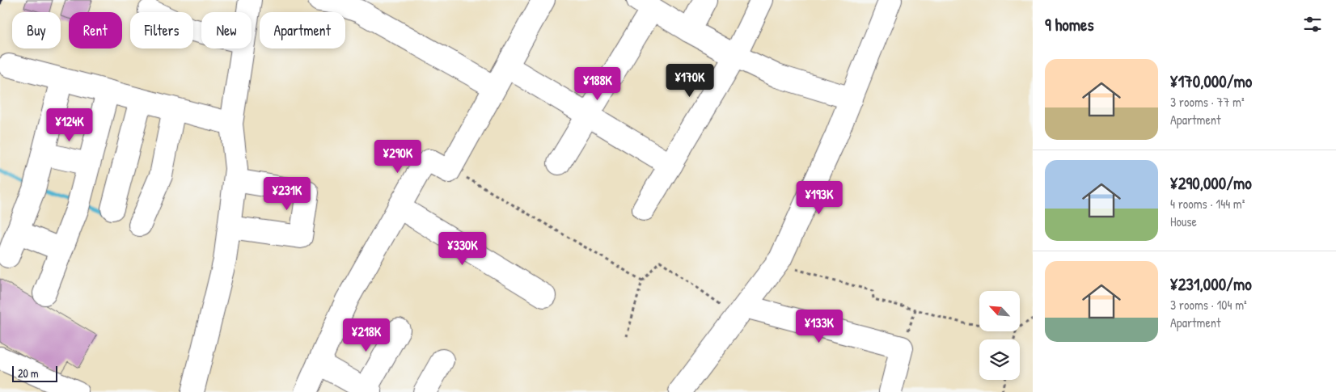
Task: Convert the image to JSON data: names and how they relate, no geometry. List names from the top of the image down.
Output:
{
  "scale_bar": "20 m",
  "north": "top left",
  "page": {
    "heading": "9 homes",
    "chip": [
      "Buy",
      "Rent",
      "Filters",
      "New",
      "Apartment"
    ],
    "list": [
      {
        "name": "¥170,000/mo",
        "note": "3 rooms · 77 m² · Apartment"
      },
      {
        "name": "¥290,000/mo",
        "note": "4 rooms · 144 m² · House"
      },
      {
        "name": "¥231,000/mo",
        "note": "3 rooms · 104 m² · Apartment"
      }
    ],
    "price": [
      "¥170K",
      "¥188K",
      "¥124K",
      "¥290K",
      "¥231K",
      "¥193K",
      "¥330K",
      "¥133K",
      "¥218K"
    ],
    "scale": "20 m"
  }
}
